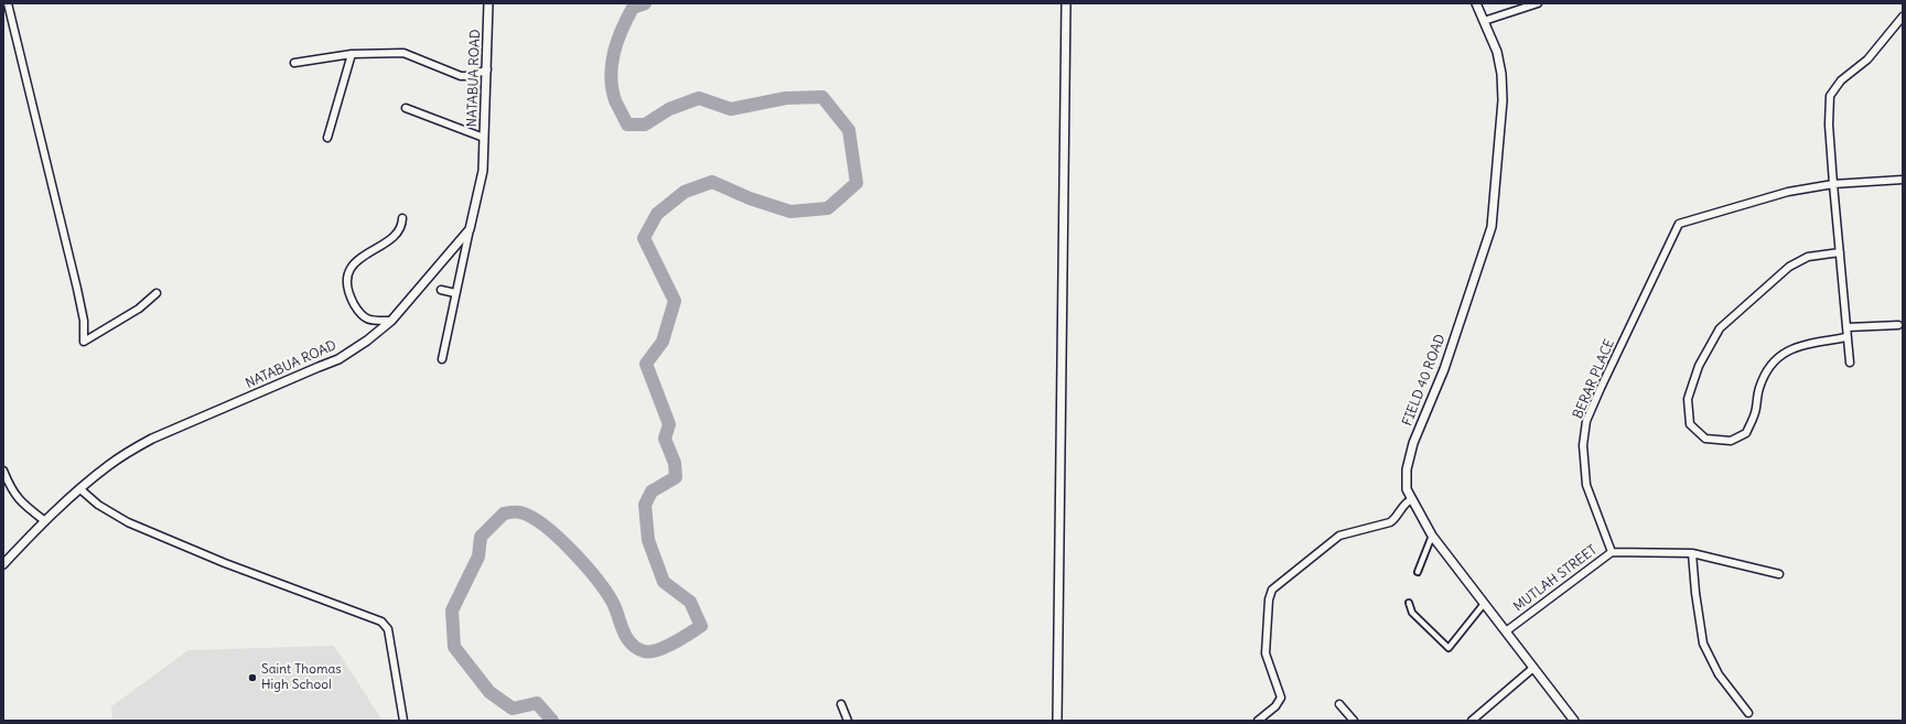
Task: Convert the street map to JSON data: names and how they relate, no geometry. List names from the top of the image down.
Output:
{
  "streets": {
    "street": [
      "NATABUA ROAD",
      "BERAR PLACE",
      "FIELD 40 ROAD",
      "MUTLAH STREET"
    ]
  },
  "crossings": [
    ["BERAR PLACE", "MUTLAH STREET"],
    ["FIELD 40 ROAD", "MUTLAH STREET"]
  ],
  "places": ["Saint Thomas High School"]
}
